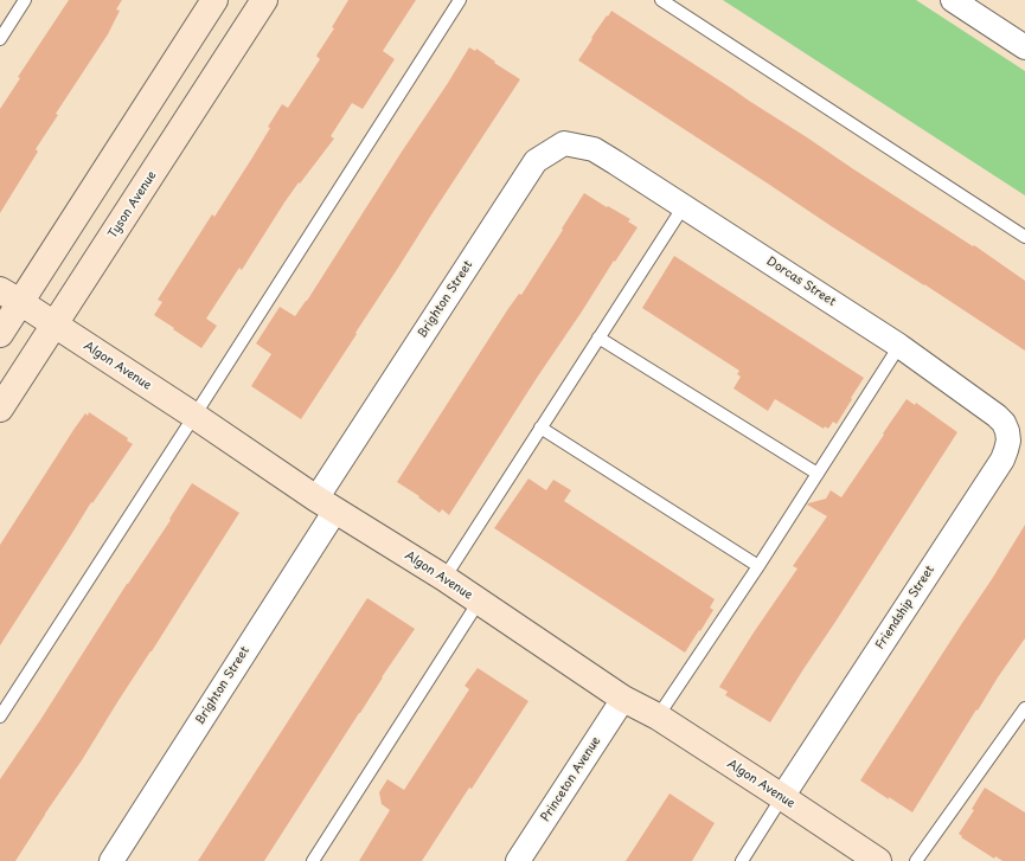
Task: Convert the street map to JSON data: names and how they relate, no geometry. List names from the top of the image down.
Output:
{
  "streets": {
    "street": [
      "Tyson Avenue",
      "Dorcas Street",
      "Brighton Street",
      "Algon Avenue",
      "Friendship Street",
      "Princeton Avenue"
    ]
  },
  "crossings": [
    ["Tyson Avenue", "Algon Avenue"],
    ["Dorcas Street", "Brighton Street"],
    ["Dorcas Street", "Friendship Street"],
    ["Brighton Street", "Algon Avenue"],
    ["Algon Avenue", "Friendship Street"],
    ["Algon Avenue", "Princeton Avenue"]
  ]
}
